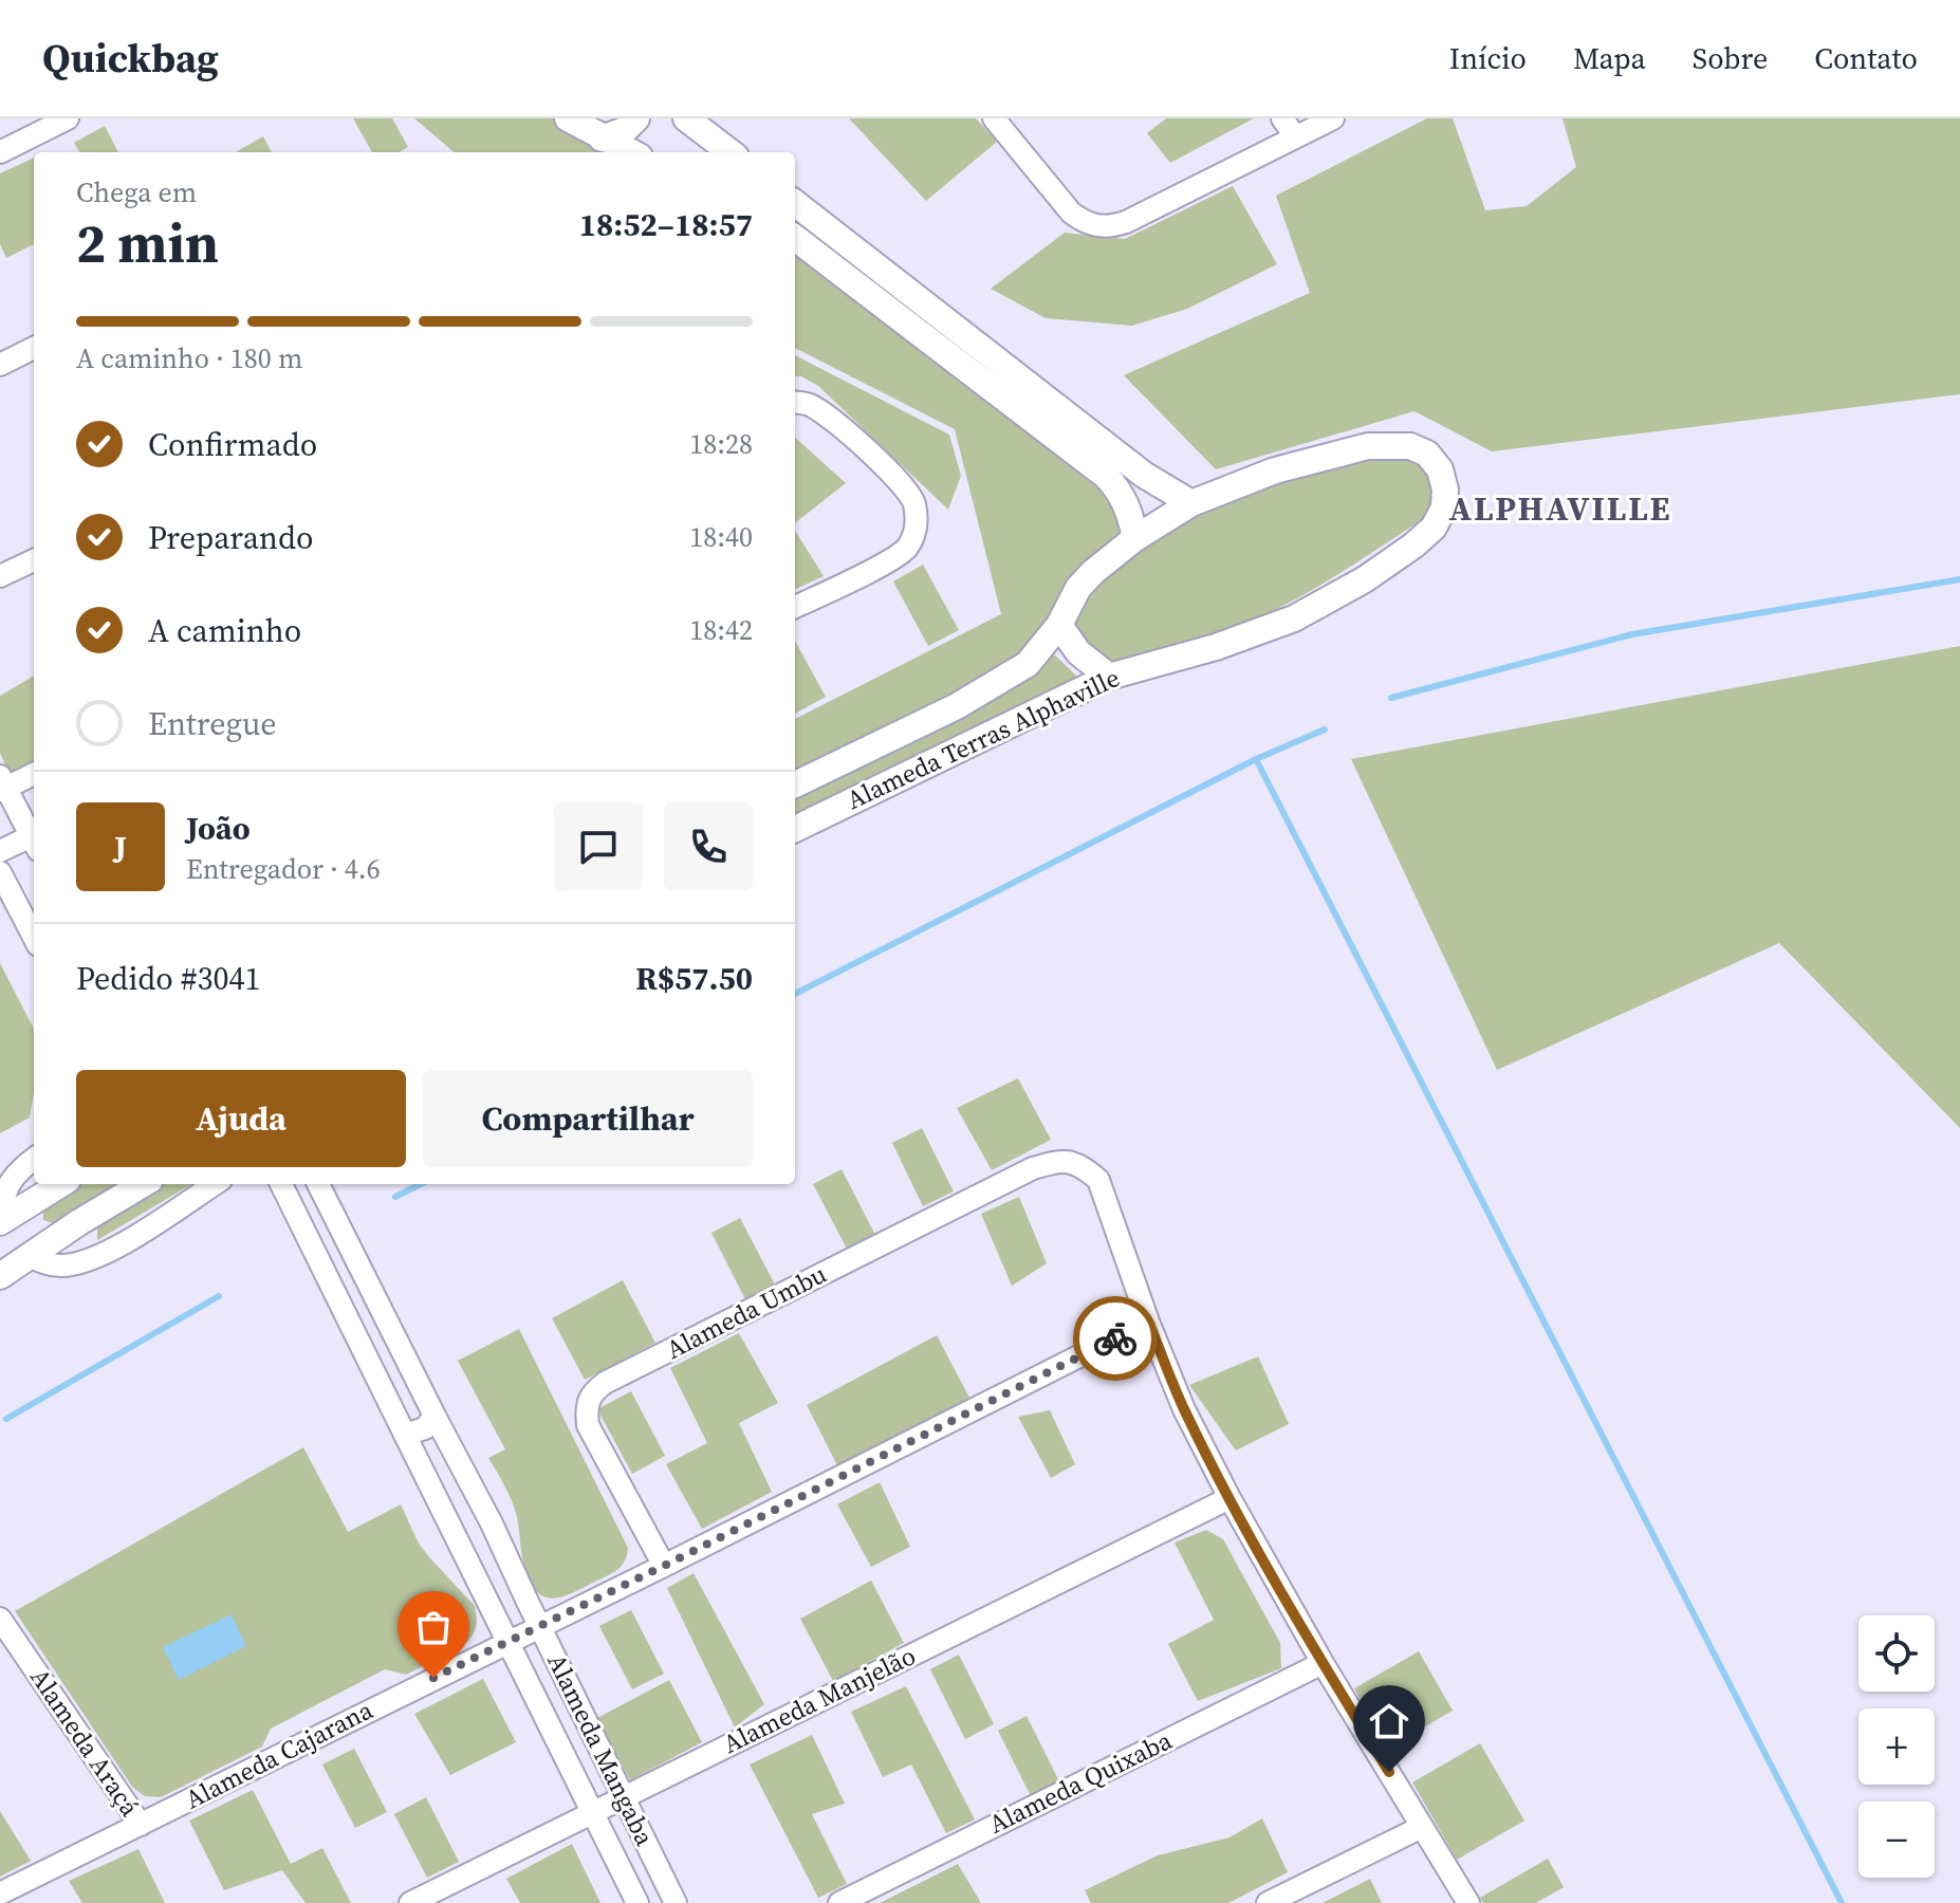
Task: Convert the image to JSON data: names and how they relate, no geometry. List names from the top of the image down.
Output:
{
  "streets": {
    "street": [
      "Alameda Terras Alphaville",
      "Alameda Umbu",
      "Alameda Manjelão",
      "Alameda Araçá",
      "Alameda Mangaba",
      "Alameda Cajarana",
      "Alameda Quixaba"
    ]
  },
  "crossings": [
    ["Alameda Umbu", "Alameda Cajarana"],
    ["Alameda Manjelão", "Alameda Mangaba"],
    ["Alameda Araçá", "Alameda Cajarana"],
    ["Alameda Mangaba", "Alameda Cajarana"]
  ],
  "districts": ["ALPHAVILLE"],
  "page": {
    "header": "Quickbag",
    "nav": [
      "Início",
      "Mapa",
      "Sobre",
      "Contato"
    ],
    "heading": ["2 min", "Chega em", "18:52–18:57"],
    "panel": [
      "João",
      "Entregador · 4.6",
      "Pedido #3041",
      "R$57.50"
    ],
    "bar": "A caminho · 180 m",
    "list": [
      ["Confirmado", "18:28"],
      ["Preparando", "18:40"],
      ["A caminho", "18:42"],
      "Entregue"
    ],
    "round": "J",
    "buttons": ["Ajuda", "Compartilhar"],
    "map_buttons": ["+", "−"]
  }
}
